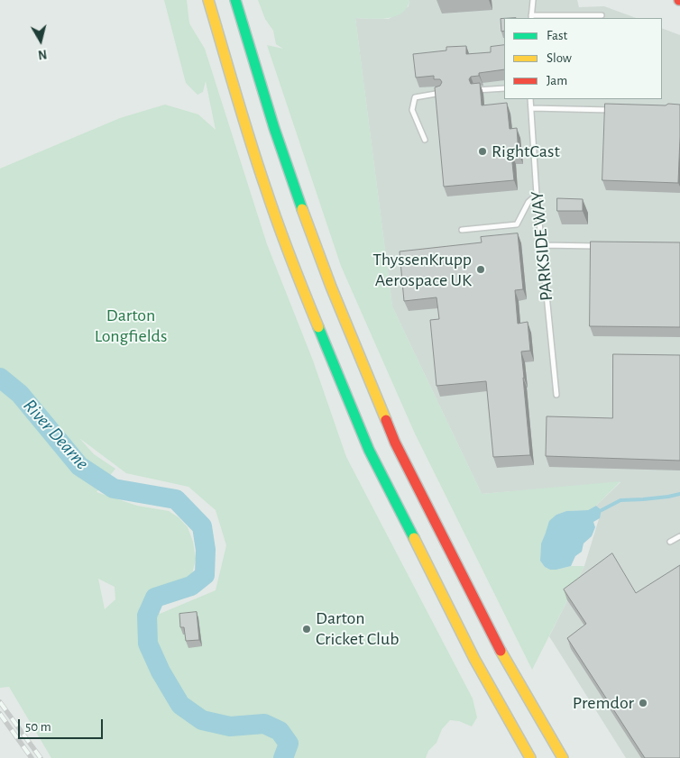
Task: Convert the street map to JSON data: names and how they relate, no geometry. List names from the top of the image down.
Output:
{
  "streets": {
    "lane": ["PARKSIDE WAY"]
  },
  "water": ["River Dearne"],
  "parks": ["Darton Longfields"],
  "places": [
    "RightCast",
    "ThyssenKrupp Aerospace UK",
    "Darton Cricket Club",
    "Premdor"
  ],
  "legend": ["Fast", "Slow", "Jam"],
  "scale_bar": "50 m",
  "north": "bottom"
}
